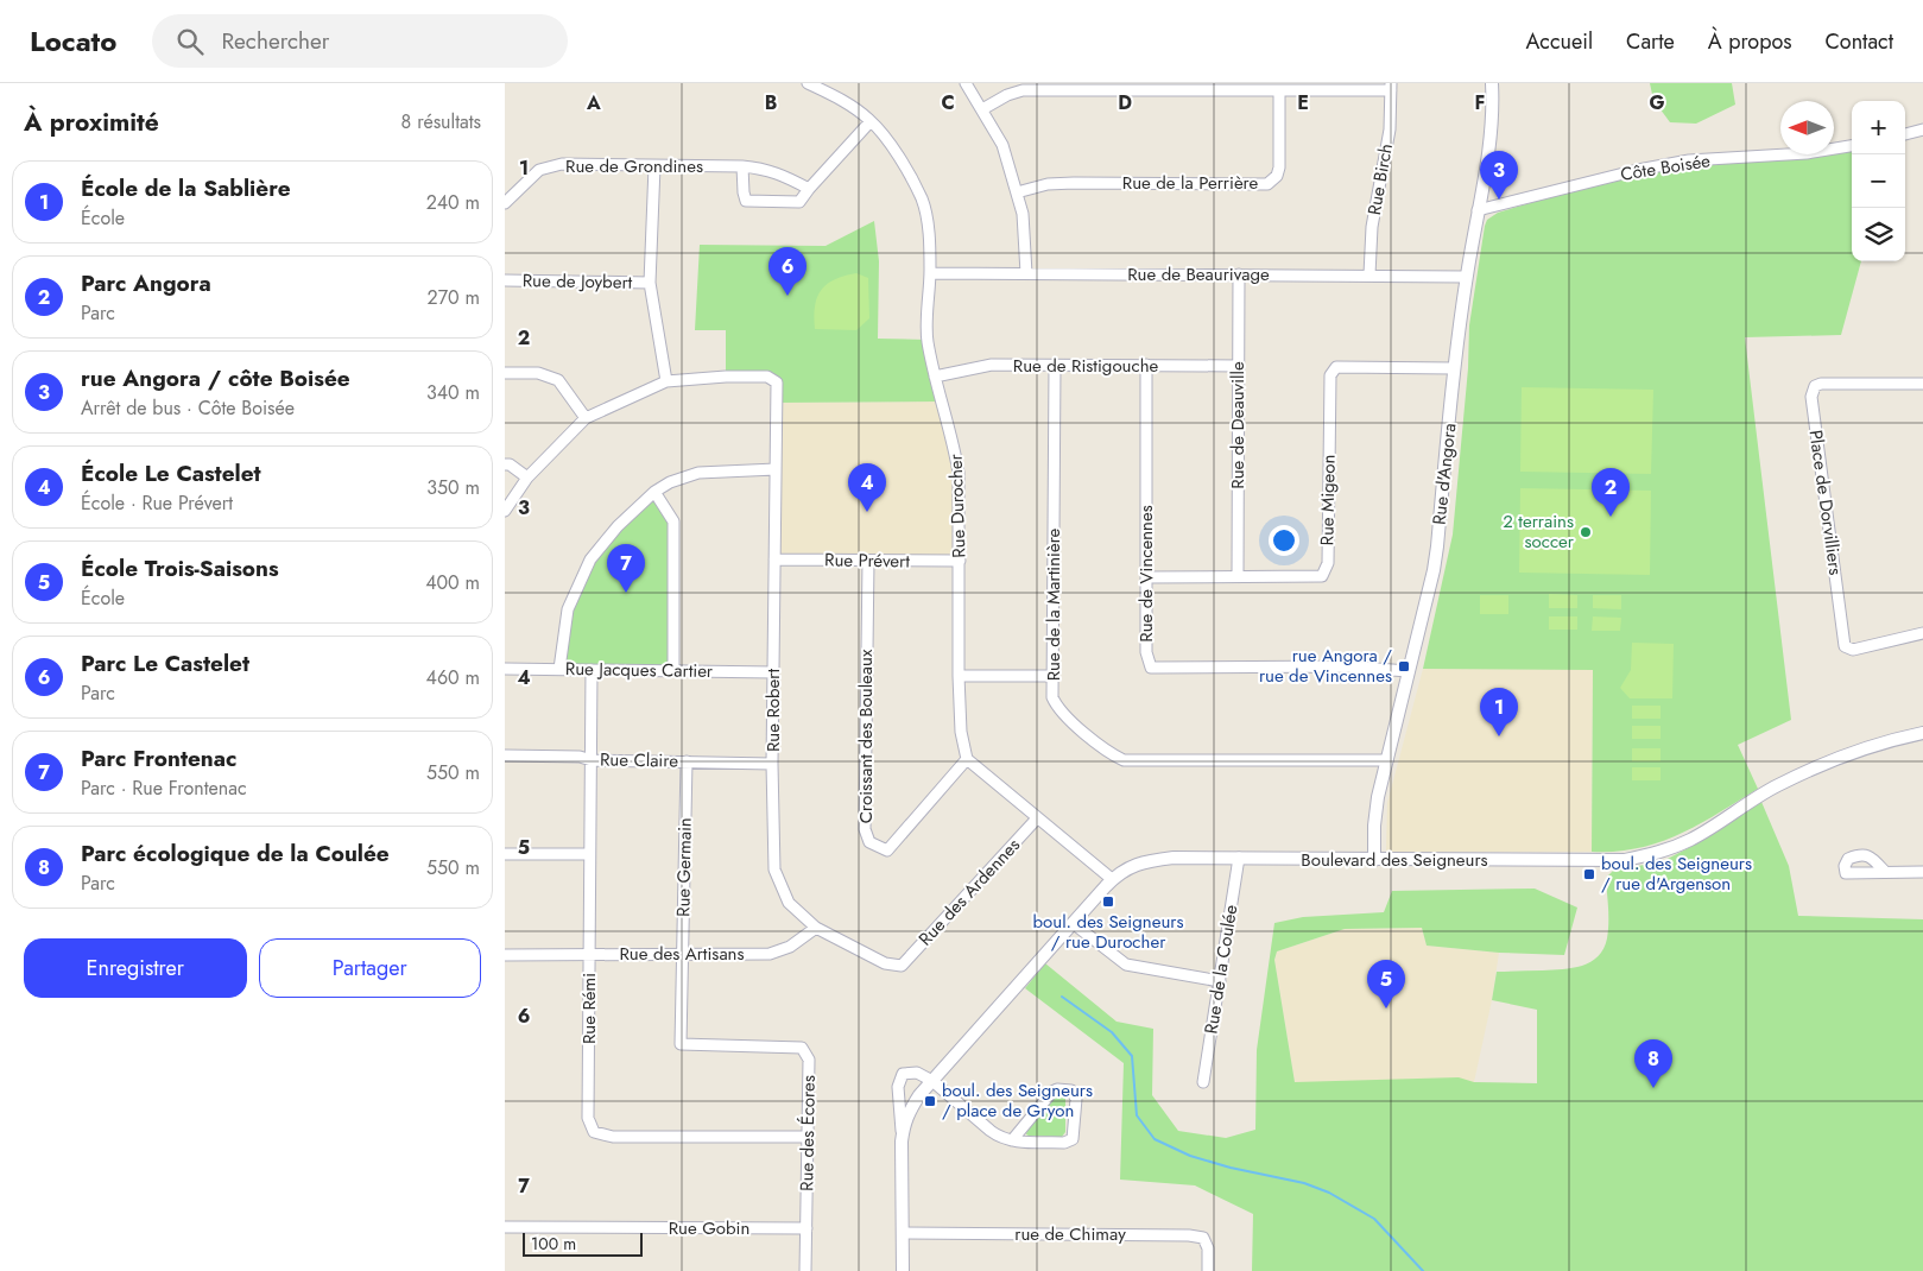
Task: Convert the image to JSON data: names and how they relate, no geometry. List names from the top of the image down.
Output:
{
  "streets": {
    "street": [
      "Rue de Grondines",
      "Côte Boisée",
      "Rue Birch",
      "Rue de la Perrière",
      "Rue de Beaurivage",
      "Rue de Joybert",
      "Rue de Ristigouche",
      "Rue de Deauville",
      "Rue d'Angora",
      "Rue Migeon",
      "Place de Dorvilliers",
      "Rue Durocher",
      "Rue Prévert",
      "Rue de Vincennes",
      "Rue de la Martinière",
      "Rue Jacques Cartier",
      "Rue Robert",
      "Croissant des Bouleaux",
      "Rue Claire",
      "Boulevard des Seigneurs",
      "Rue Germain",
      "Rue des Ardennes",
      "Rue des Artisans",
      "Rue de la Coulée",
      "Rue Rémi",
      "Rue des Écores",
      "Rue Gobin",
      "rue de Chimay"
    ]
  },
  "crossings": [
    ["Côte Boisée", "Rue d'Angora"],
    ["Rue Birch", "Rue de Beaurivage"],
    ["Rue de Beaurivage", "Rue de Deauville"],
    ["Rue de Beaurivage", "Rue d'Angora"],
    ["Rue de Beaurivage", "Rue Durocher"],
    ["Rue de Ristigouche", "Rue de Deauville"],
    ["Rue de Ristigouche", "Rue Durocher"],
    ["Rue de Ristigouche", "Rue de Vincennes"],
    ["Rue de Ristigouche", "Rue de la Martinière"],
    ["Rue de Deauville", "Rue Migeon"],
    ["Rue d'Angora", "Rue Migeon"],
    ["Rue d'Angora", "Rue de Vincennes"],
    ["Rue d'Angora", "Rue de la Martinière"],
    ["Rue d'Angora", "Boulevard des Seigneurs"],
    ["Rue Migeon", "Rue de Vincennes"],
    ["Rue Durocher", "Rue Prévert"],
    ["Rue Durocher", "Croissant des Bouleaux"],
    ["Rue Prévert", "Rue Robert"],
    ["Rue Prévert", "Croissant des Bouleaux"],
    ["Rue Jacques Cartier", "Rue Robert"],
    ["Rue Jacques Cartier", "Rue Rémi"],
    ["Rue Robert", "Rue Claire"],
    ["Rue Robert", "Rue des Ardennes"],
    ["Rue Robert", "Rue des Artisans"],
    ["Rue Claire", "Rue Germain"],
    ["Rue Claire", "Rue Rémi"],
    ["Boulevard des Seigneurs", "Rue de la Coulée"],
    ["Boulevard des Seigneurs", "rue de Chimay"],
    ["Rue Germain", "Rue des Artisans"],
    ["Rue Germain", "Rue des Écores"],
    ["Rue des Artisans", "Rue Rémi"],
    ["Rue Rémi", "Rue des Écores"],
    ["Rue des Écores", "Rue Gobin"]
  ],
  "places": {
    "other": ["2 terrains soccer"],
    "transit": [
      "rue Angora / rue de Vincennes",
      "boul. des Seigneurs / rue d'Argenson",
      "boul. des Seigneurs / rue Durocher",
      "boul. des Seigneurs / place de Gryon"
    ]
  },
  "scale_bar": "100 m",
  "north": "left",
  "page": {
    "header": "Locato",
    "search": "Rechercher",
    "nav": [
      "Accueil",
      "Carte",
      "À propos",
      "Contact"
    ],
    "heading": ["À proximité", "8 résultats"],
    "map_buttons": ["+", "−"],
    "pins": [
      "3",
      "6",
      "4",
      "2",
      "7",
      "1",
      "5",
      "8"
    ],
    "list": [
      {
        "mark": "1",
        "name": "École de la Sablière",
        "note": "École",
        "value": "240 m"
      },
      {
        "mark": "2",
        "name": "Parc Angora",
        "note": "Parc",
        "value": "270 m"
      },
      {
        "mark": "3",
        "name": "rue Angora / côte Boisée",
        "note": "Arrêt de bus · Côte Boisée",
        "value": "340 m"
      },
      {
        "mark": "4",
        "name": "École Le Castelet",
        "note": "École · Rue Prévert",
        "value": "350 m"
      },
      {
        "mark": "5",
        "name": "École Trois-Saisons",
        "note": "École",
        "value": "400 m"
      },
      {
        "mark": "6",
        "name": "Parc Le Castelet",
        "note": "Parc",
        "value": "460 m"
      },
      {
        "mark": "7",
        "name": "Parc Frontenac",
        "note": "Parc · Rue Frontenac",
        "value": "550 m"
      },
      {
        "mark": "8",
        "name": "Parc écologique de la Coulée",
        "note": "Parc",
        "value": "550 m"
      }
    ],
    "buttons": ["Enregistrer", "Partager"],
    "scale": "100 m"
  },
  "grid": {
    "columns": [
      "A",
      "B",
      "C",
      "D",
      "E",
      "F",
      "G"
    ],
    "rows": [
      "1",
      "2",
      "3",
      "4",
      "5",
      "6",
      "7"
    ]
  }
}
